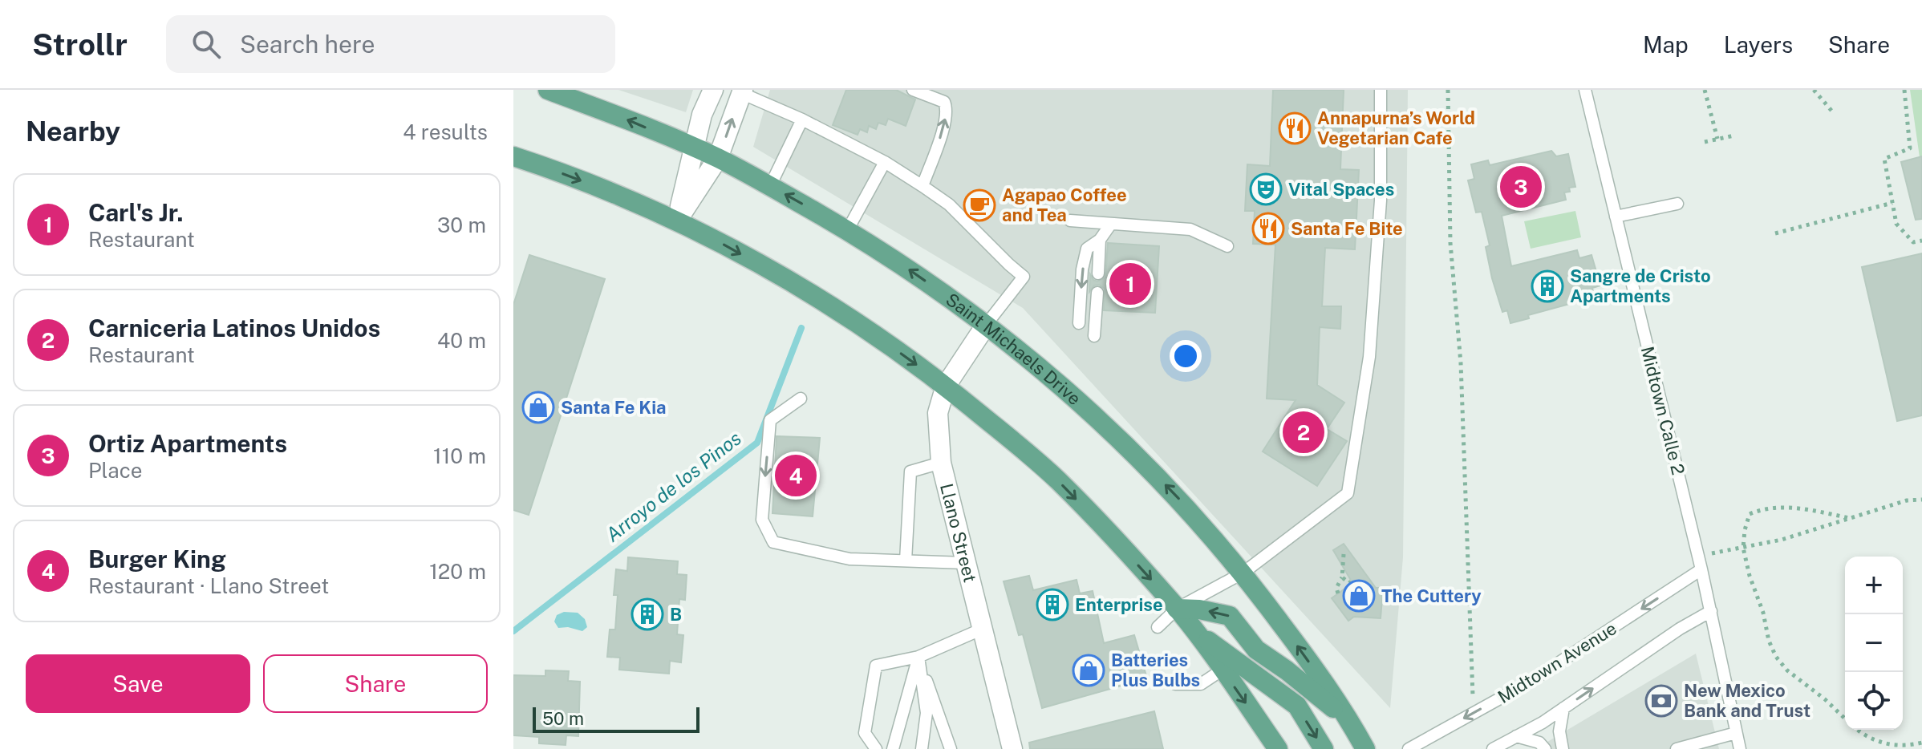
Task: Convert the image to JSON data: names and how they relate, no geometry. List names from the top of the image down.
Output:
{
  "streets": {
    "main road": ["Saint Michaels Drive"],
    "street": ["Llano Street"],
    "lane": ["Midtown Calle 2", "Midtown Avenue"]
  },
  "crossings": [
    ["Saint Michaels Drive", "Llano Street"],
    ["Midtown Calle 2", "Midtown Avenue"]
  ],
  "water": ["Arroyo de los Pinos"],
  "places": {
    "restaurant": ["Annapurna’s World Vegetarian Cafe", "Santa Fe Bite"],
    "theatre": ["Vital Spaces"],
    "cafe": ["Agapao Coffee and Tea"],
    "building": ["Sangre de Cristo Apartments", "Enterprise", "B"],
    "shop": ["Santa Fe Kia", "The Cuttery", "Batteries Plus Bulbs"],
    "bank": ["New Mexico Bank and Trust"]
  },
  "scale_bar": "50 m",
  "page": {
    "header": "Strollr",
    "search": "Search here",
    "nav": ["Map", "Layers", "Share"],
    "heading": ["Nearby", "4 results"],
    "pins": [
      "3",
      "1",
      "2",
      "4"
    ],
    "list": [
      {
        "mark": "1",
        "name": "Carl's Jr.",
        "note": "Restaurant",
        "value": "30 m"
      },
      {
        "mark": "2",
        "name": "Carniceria Latinos Unidos",
        "note": "Restaurant",
        "value": "40 m"
      },
      {
        "mark": "3",
        "name": "Ortiz Apartments",
        "note": "Place",
        "value": "110 m"
      },
      {
        "mark": "4",
        "name": "Burger King",
        "note": "Restaurant · Llano Street",
        "value": "120 m"
      }
    ],
    "map_buttons": ["+", "−"],
    "buttons": ["Save", "Share"],
    "scale": "50 m"
  }
}
